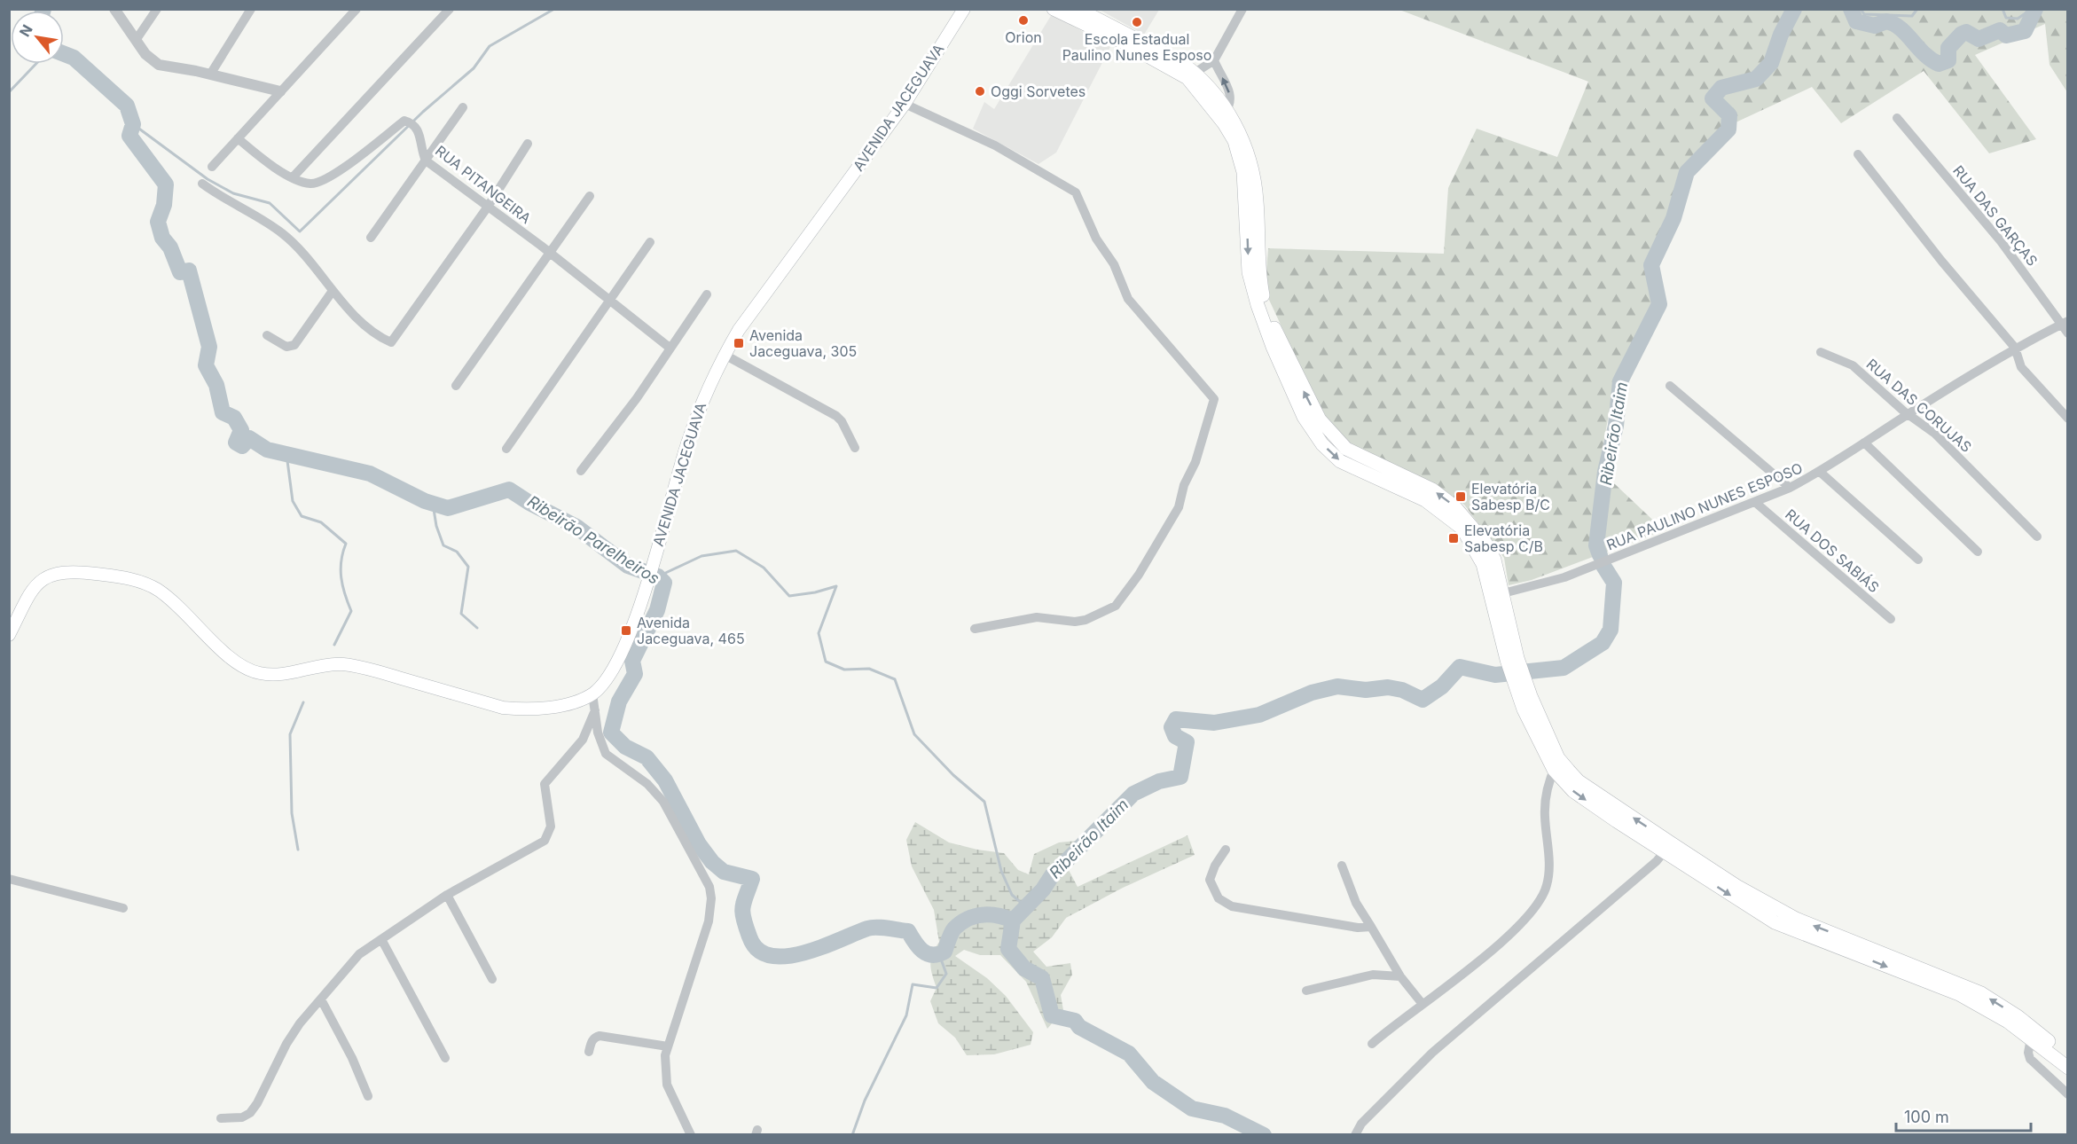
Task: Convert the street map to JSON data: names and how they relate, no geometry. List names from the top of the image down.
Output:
{
  "streets": {
    "main road": ["AVENIDA JACEGUAVA"],
    "street": [
      "RUA PITANGEIRA",
      "RUA DAS GARÇAS",
      "RUA DAS CORUJAS",
      "RUA PAULINO NUNES ESPOSO",
      "RUA DOS SABIÁS"
    ]
  },
  "crossings": [
    ["RUA DAS GARÇAS", "RUA PAULINO NUNES ESPOSO"],
    ["RUA DAS CORUJAS", "RUA PAULINO NUNES ESPOSO"],
    ["RUA PAULINO NUNES ESPOSO", "RUA DOS SABIÁS"]
  ],
  "water": ["Ribeirão Itaim", "Ribeirão Parelheiros"],
  "places": {
    "other": ["Orion", "Escola Estadual Paulino Nunes Esposo", "Oggi Sorvetes"],
    "transit": [
      "Avenida Jaceguava, 305",
      "Elevatória Sabesp B/C",
      "Elevatória Sabesp C/B",
      "Avenida Jaceguava, 465"
    ]
  },
  "scale_bar": "100 m",
  "north": "top left"
}
